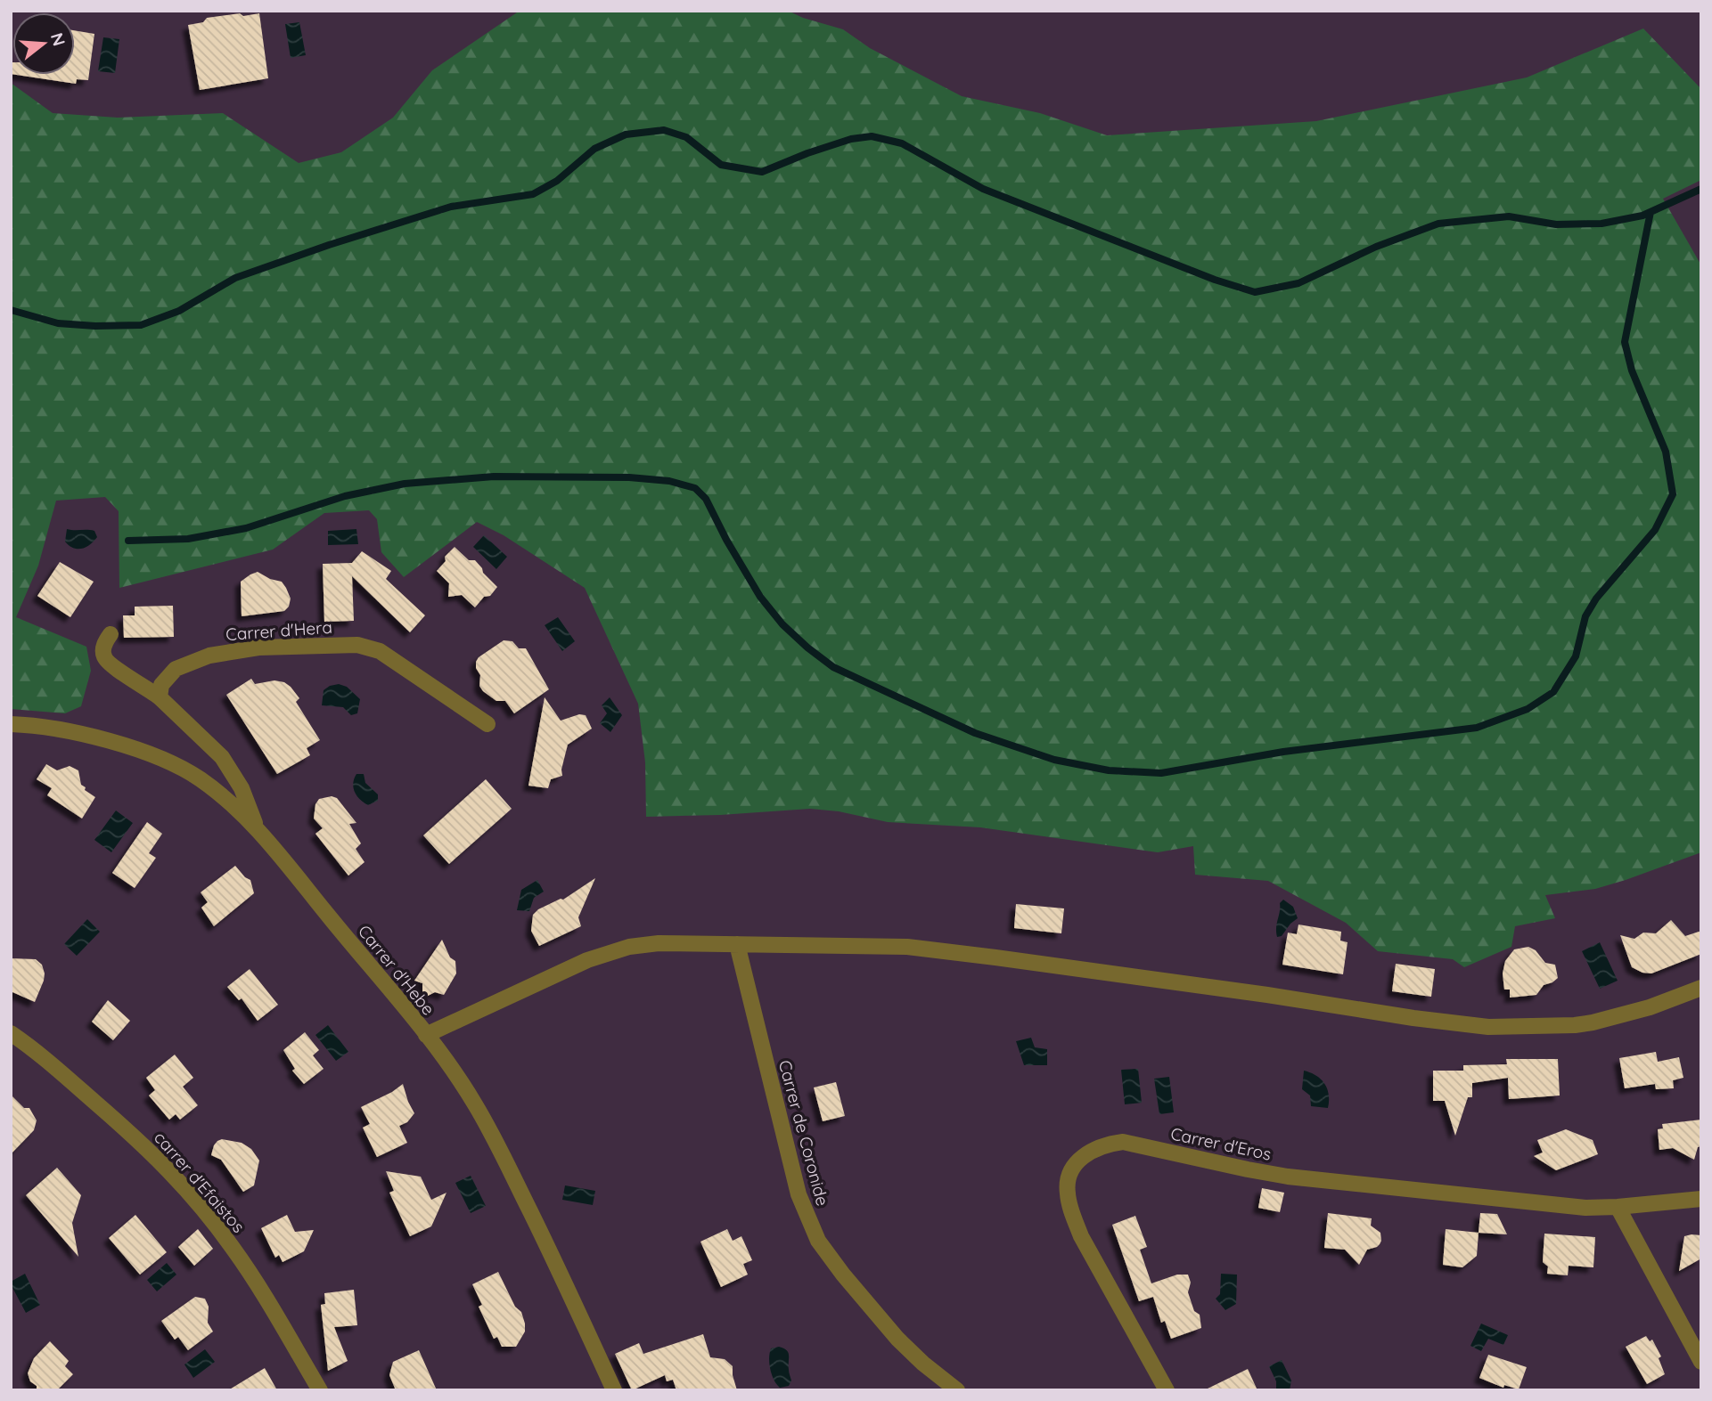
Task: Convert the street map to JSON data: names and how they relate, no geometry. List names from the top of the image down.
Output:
{
  "streets": {
    "street": [
      "Carrer d'Hera",
      "Carrer d'Hebe",
      "Carrer de Coronide",
      "Carrer d'Eros",
      "carrer d'Efaistos"
    ]
  },
  "north": "right"
}
